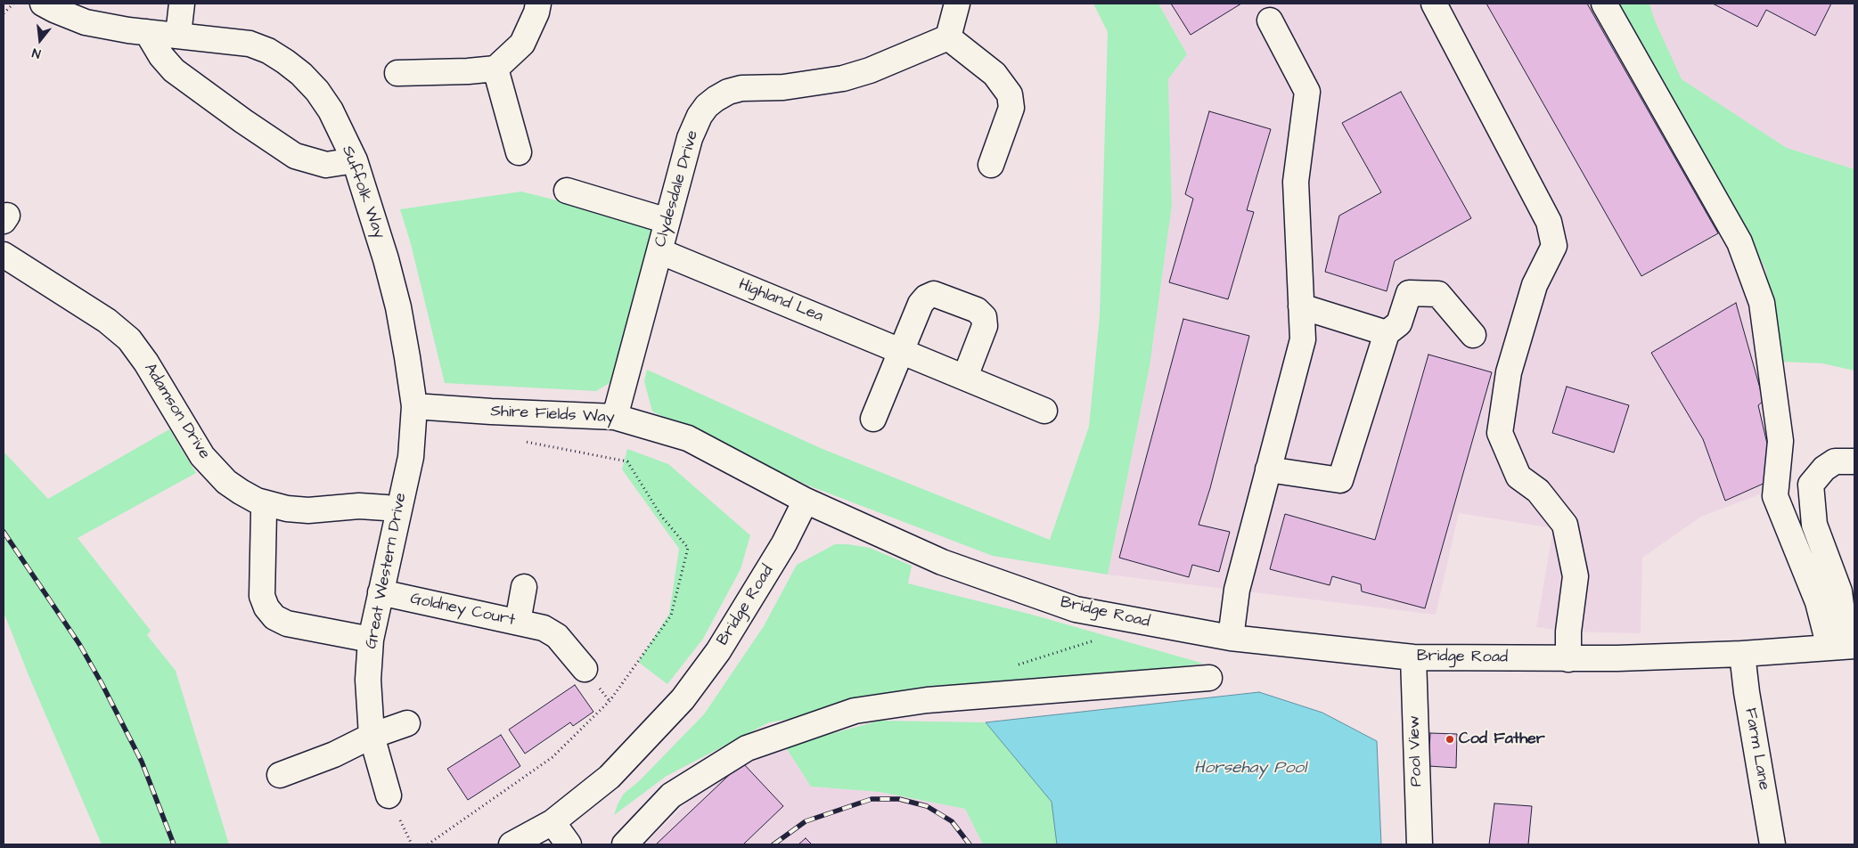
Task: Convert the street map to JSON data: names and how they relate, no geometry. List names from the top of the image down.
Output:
{
  "streets": {
    "street": [
      "Clydesdale Drive",
      "Suffolk Way",
      "Highland Lea",
      "Adamson Drive",
      "Shire Fields Way",
      "Great Western Drive",
      "Bridge Road",
      "Goldney Court",
      "Farm Lane",
      "Pool View"
    ]
  },
  "crossings": [
    ["Clydesdale Drive", "Highland Lea"],
    ["Clydesdale Drive", "Shire Fields Way"],
    ["Suffolk Way", "Shire Fields Way"],
    ["Suffolk Way", "Great Western Drive"],
    ["Adamson Drive", "Great Western Drive"],
    ["Shire Fields Way", "Great Western Drive"],
    ["Shire Fields Way", "Bridge Road"],
    ["Great Western Drive", "Goldney Court"],
    ["Bridge Road", "Farm Lane"],
    ["Bridge Road", "Pool View"]
  ],
  "water": ["Horsehay Pool"],
  "places": ["Cod Father"],
  "north": "bottom"
}
